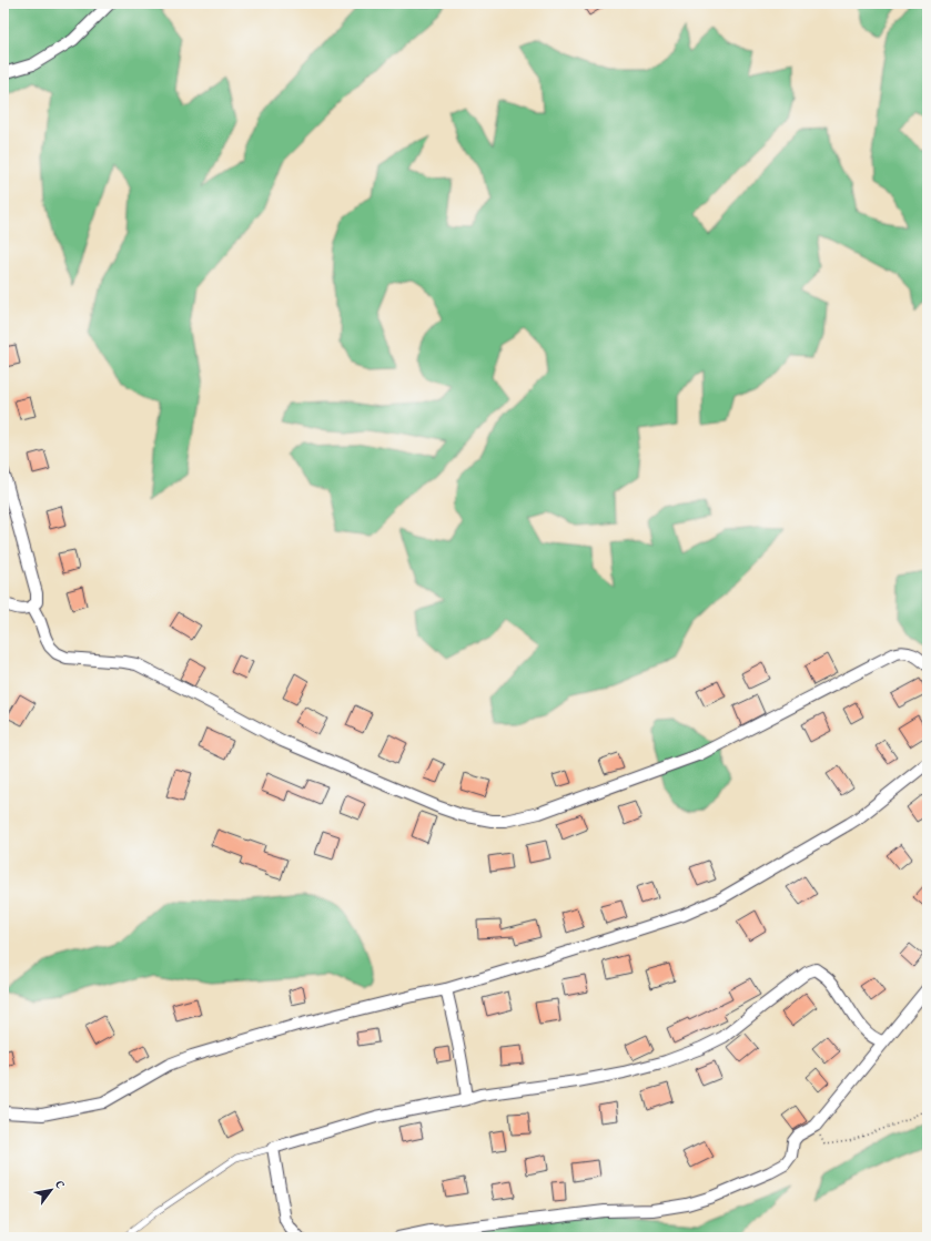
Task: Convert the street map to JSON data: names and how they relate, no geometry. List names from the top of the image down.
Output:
{
  "north": "top right"
}
